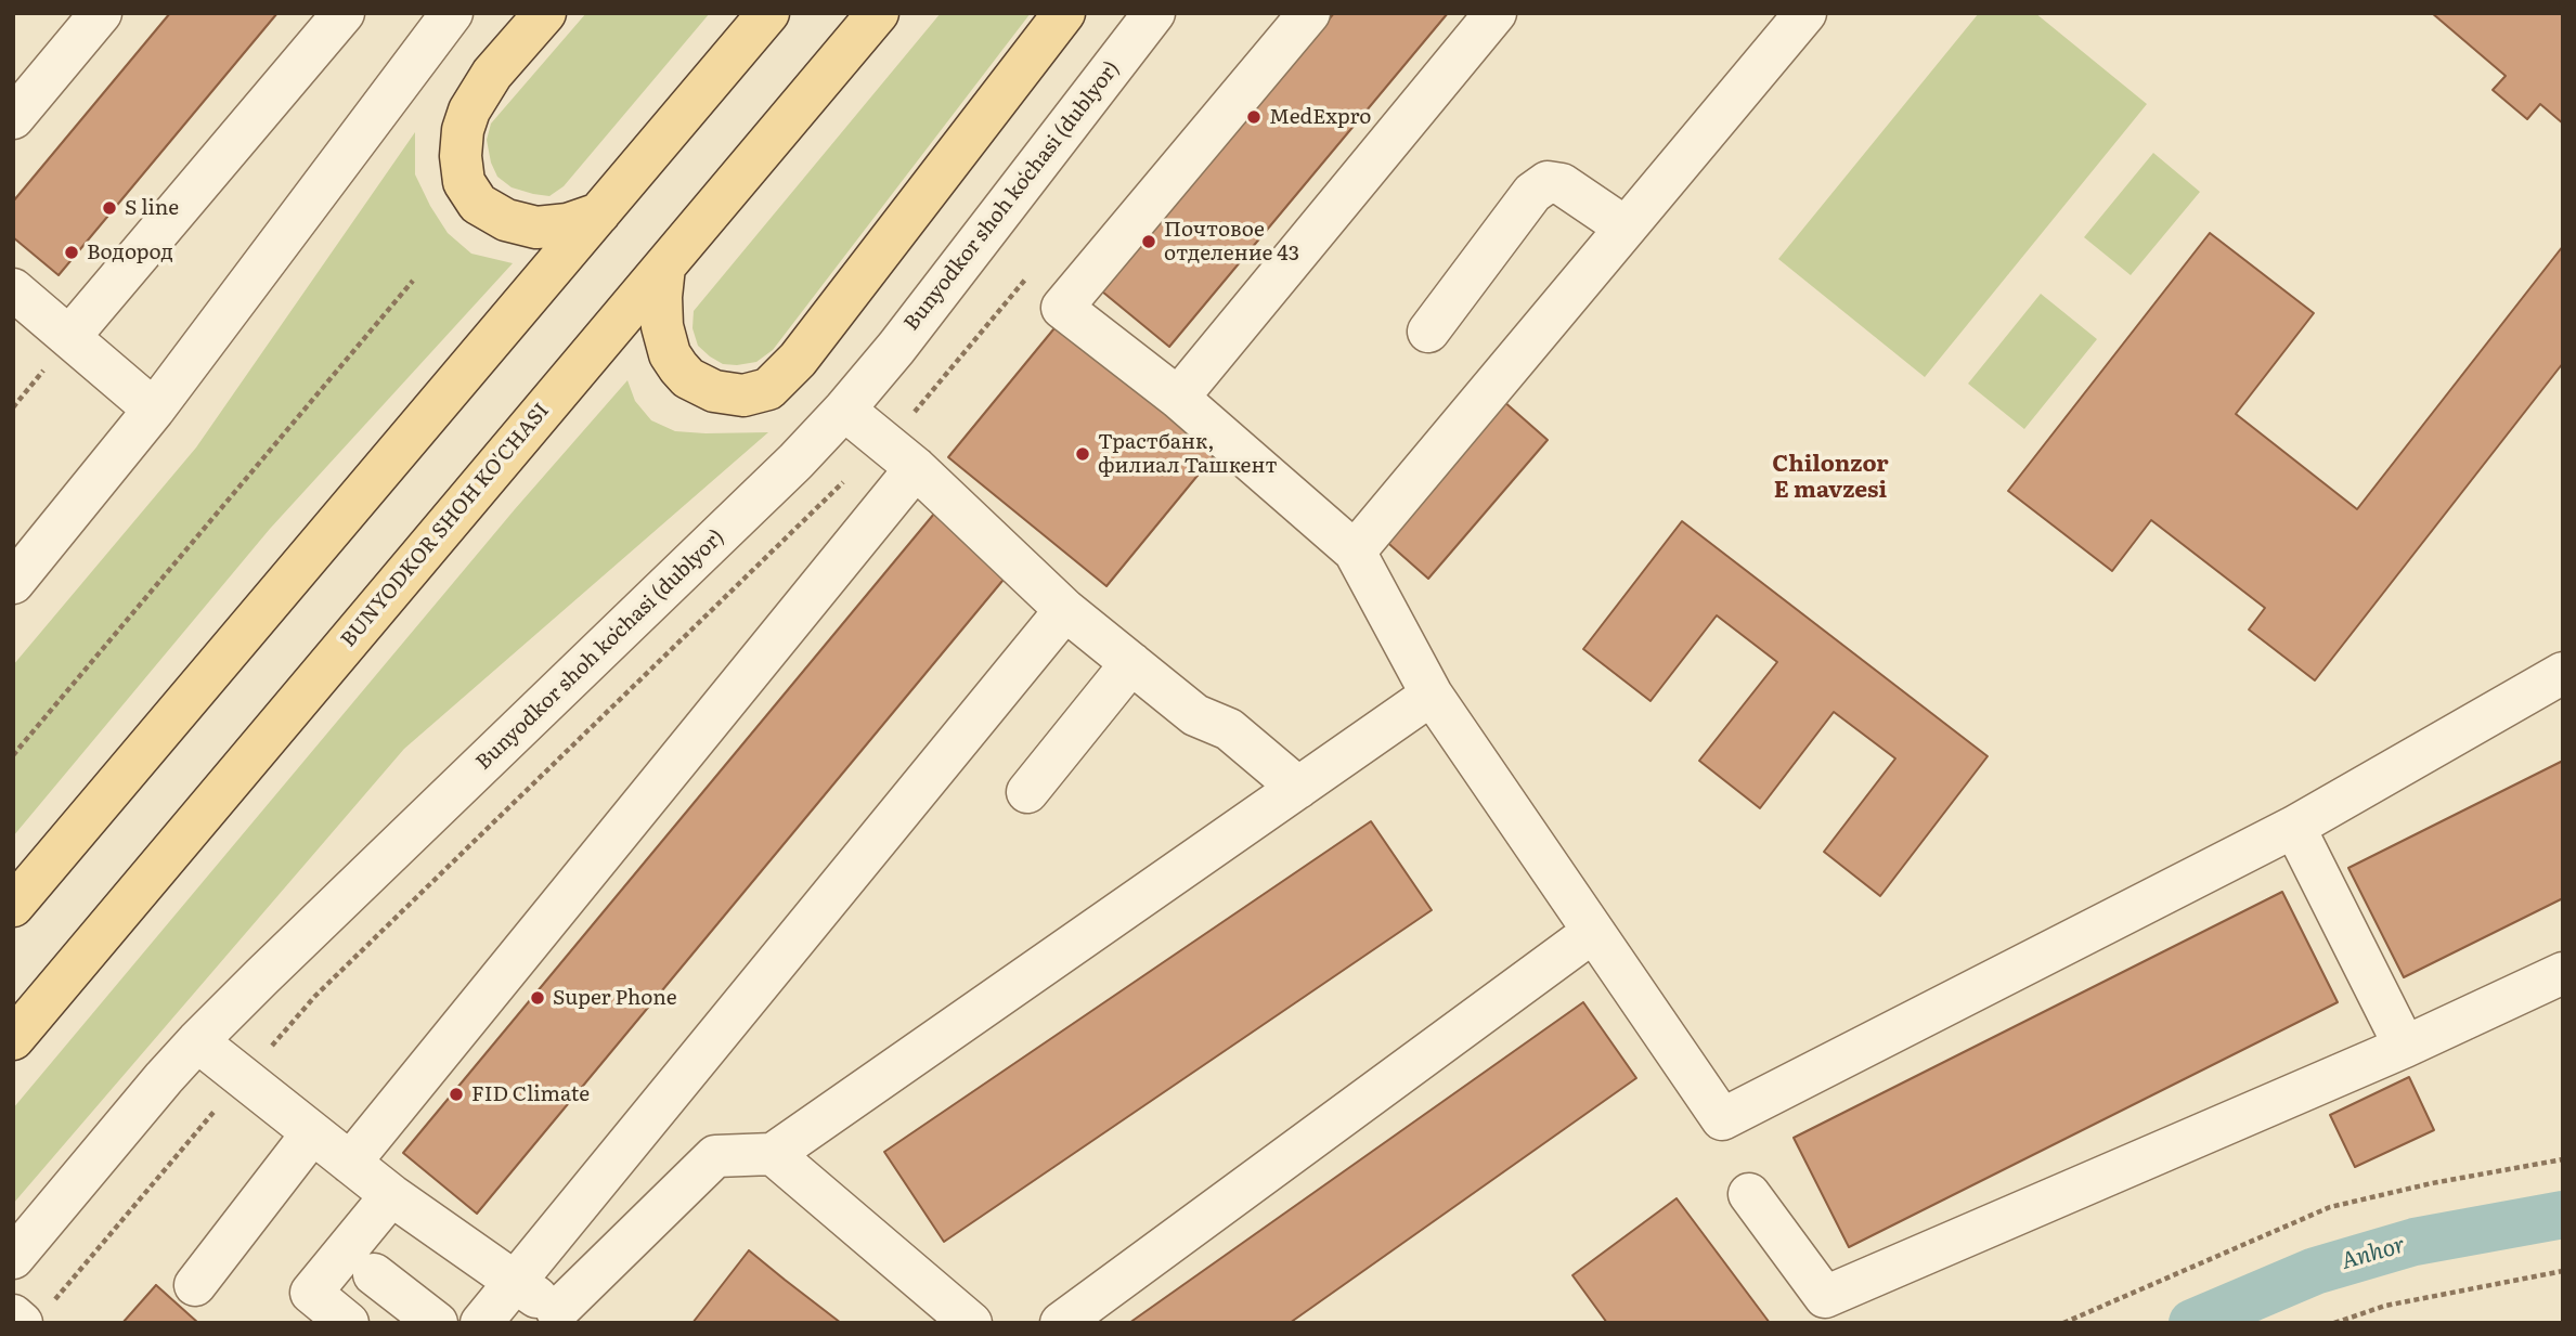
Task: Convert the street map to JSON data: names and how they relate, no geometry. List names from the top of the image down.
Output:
{
  "streets": {
    "main road": ["BUNYODKOR SHOH KO'CHASI"],
    "street": ["Bunyodkor shoh koʻchasi (dublyor)"]
  },
  "districts": ["Chilonzor E mavzesi"],
  "water": ["Anhor"],
  "places": [
    "MedExpro",
    "S line",
    "Почтовое отделение 43",
    "Водород",
    "Трастбанк, филиал Ташкент",
    "Super Phone",
    "FID Climate"
  ]
}
